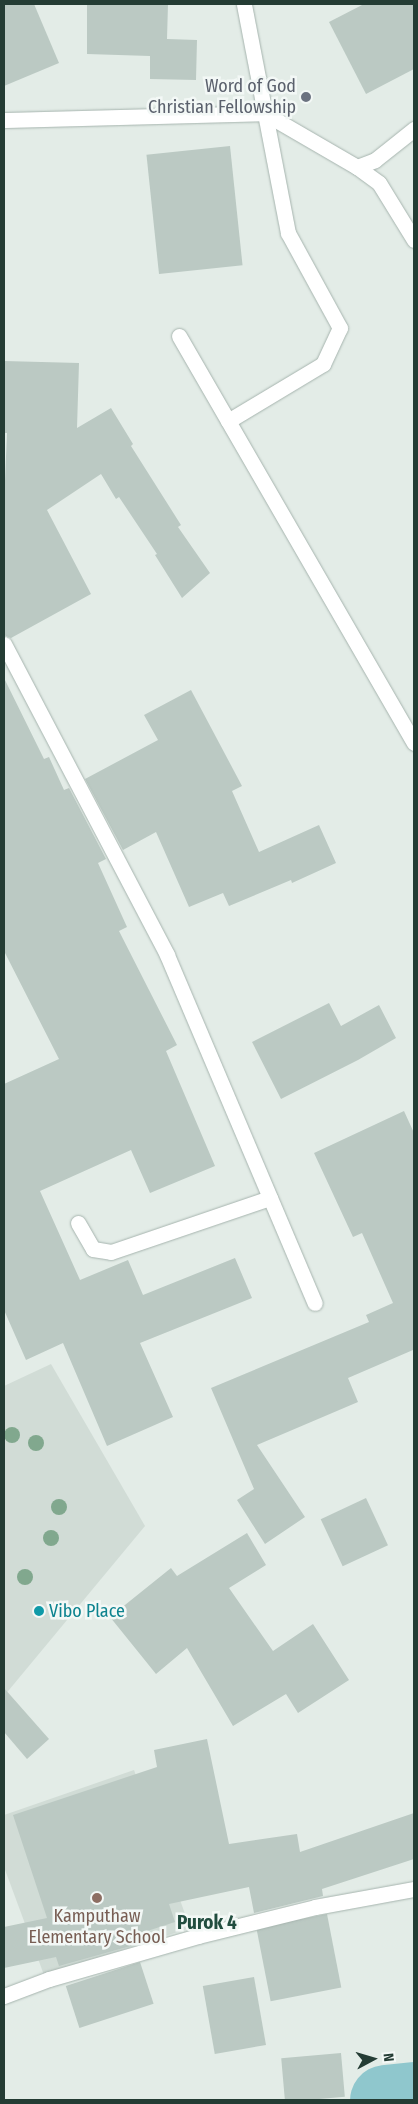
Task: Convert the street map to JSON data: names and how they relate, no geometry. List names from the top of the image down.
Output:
{
  "districts": ["Purok 4"],
  "places": ["Word of God Christian Fellowship", "Vibo Place", "Kamputhaw Elementary School"],
  "north": "right"
}
